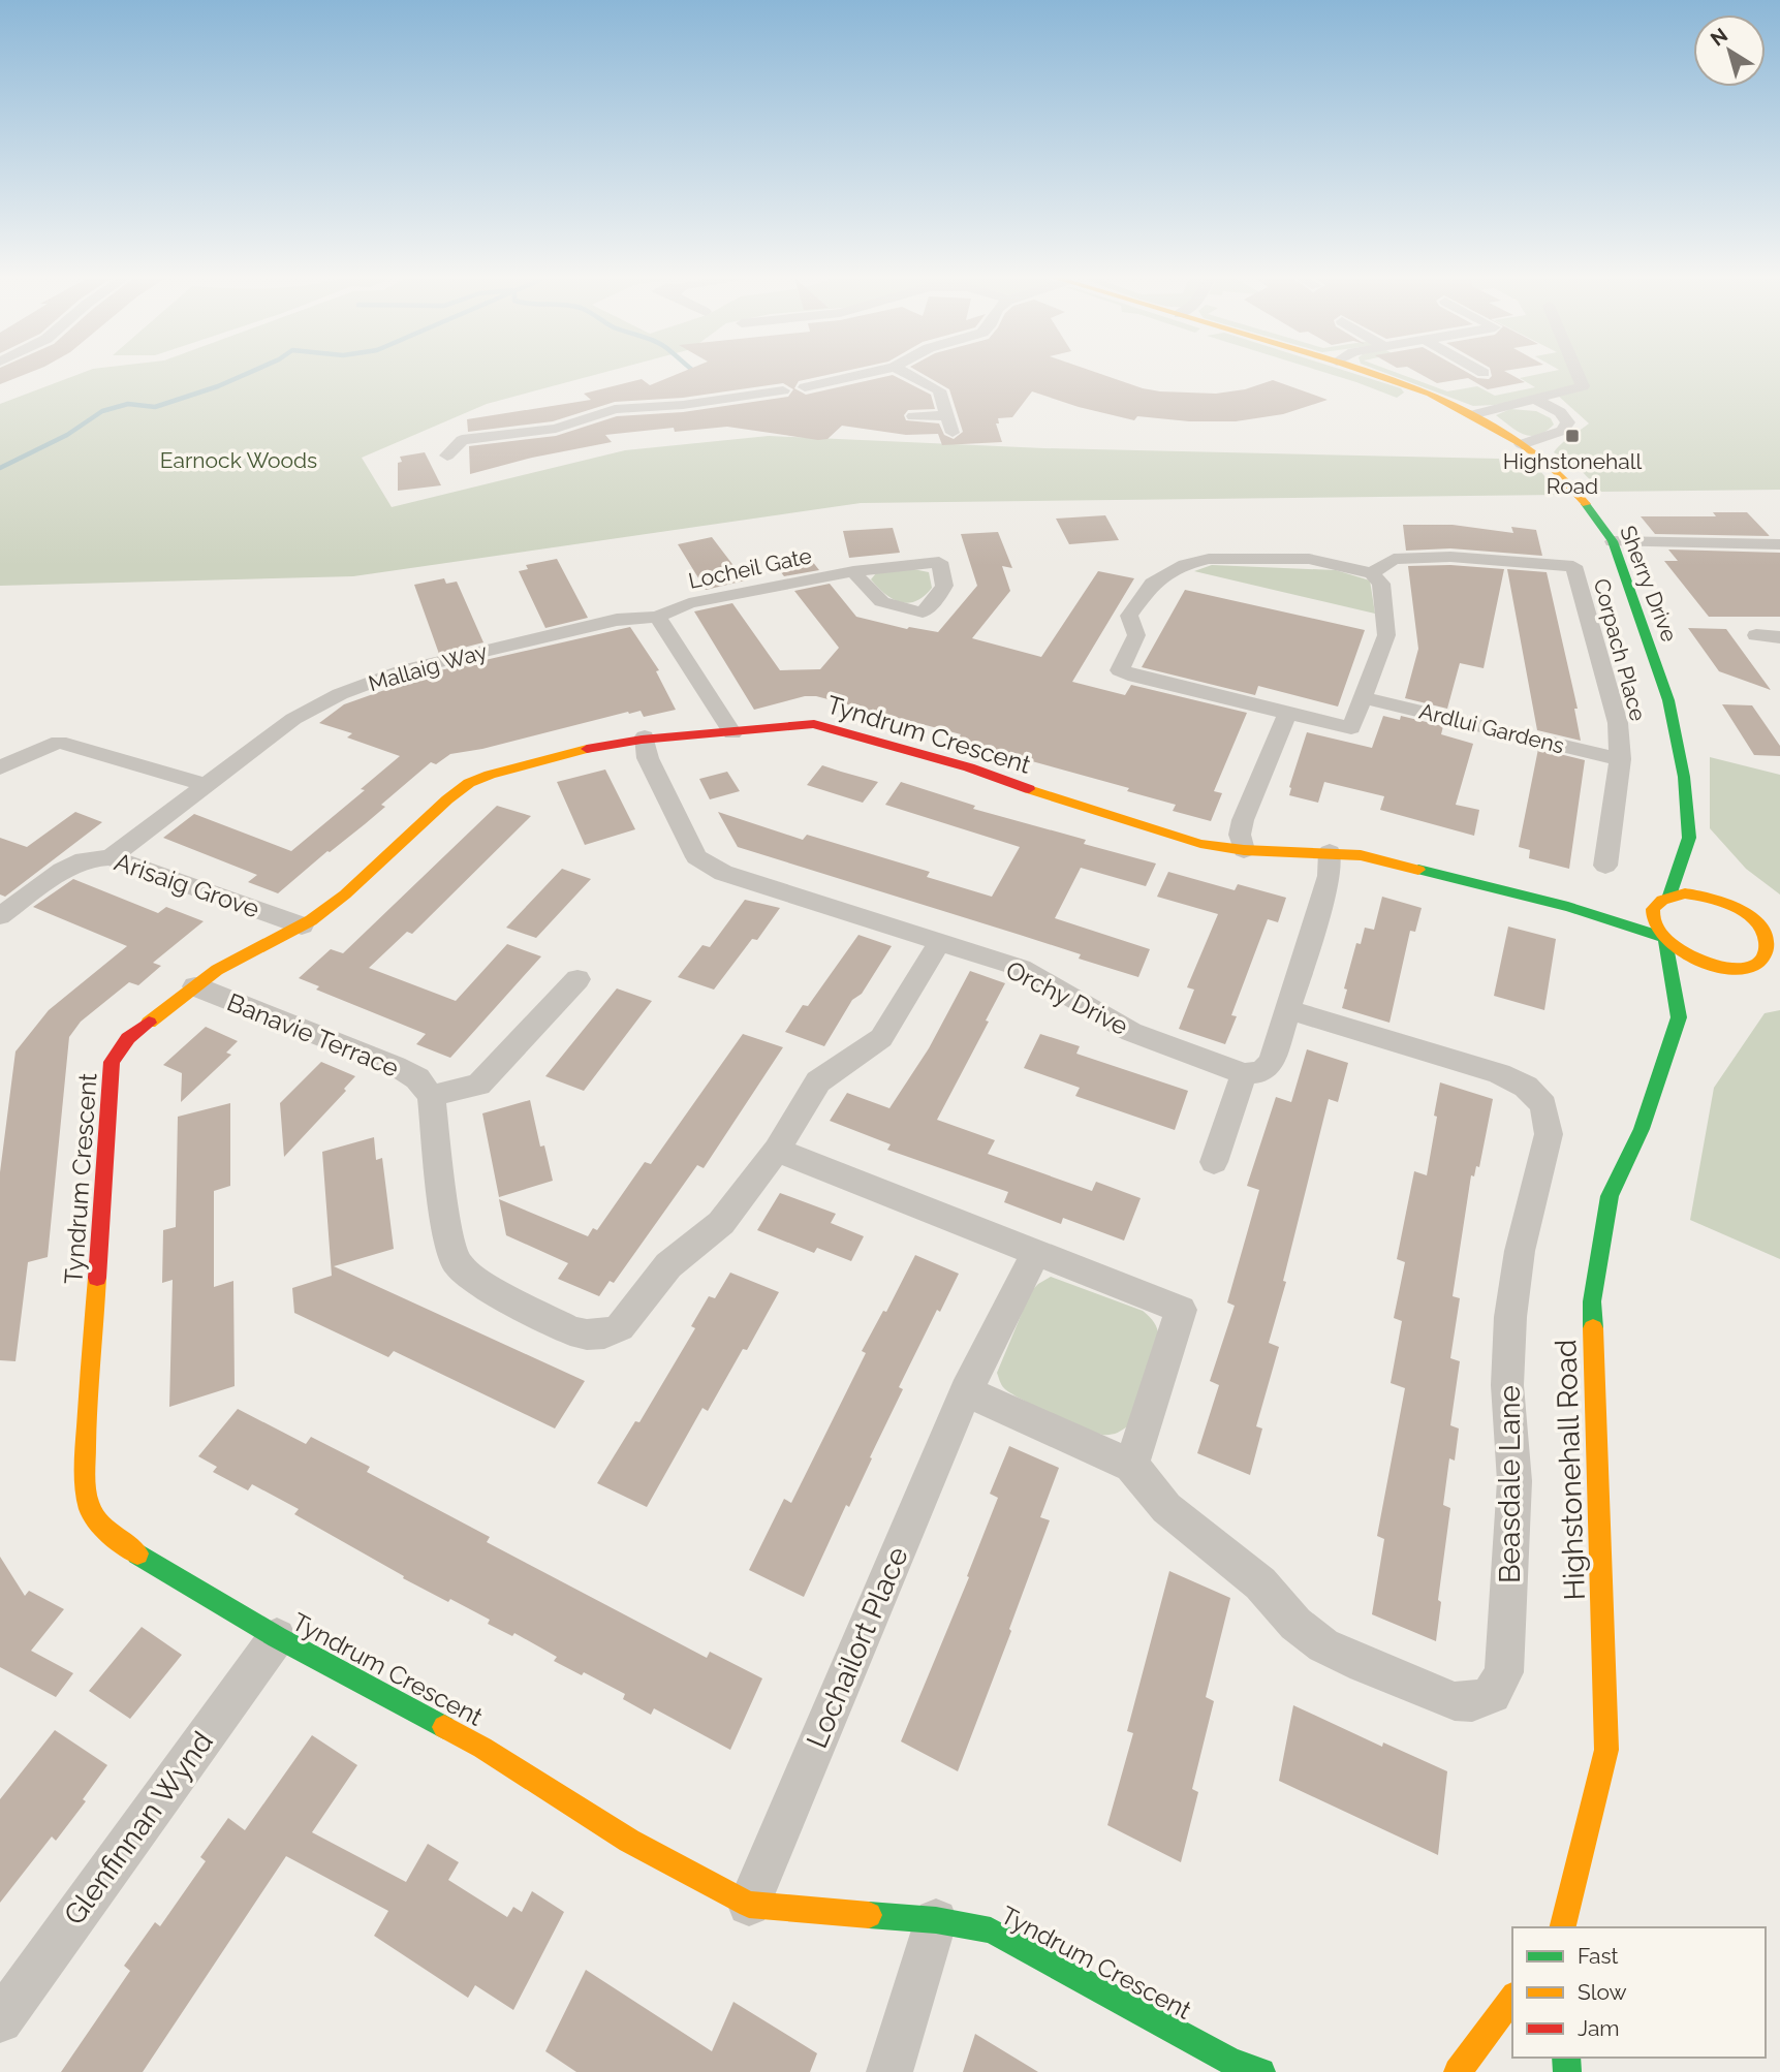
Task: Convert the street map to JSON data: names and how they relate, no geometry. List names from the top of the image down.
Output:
{
  "streets": {
    "street": [
      "Locheil Gate",
      "Sherry Drive",
      "Corpach Place",
      "Mallaig Way",
      "Ardlui Gardens",
      "Tyndrum Crescent",
      "Arisaig Grove",
      "Orchy Drive",
      "Banavie Terrace",
      "Highstonehall Road",
      "Beasdale Lane",
      "Lochailort Place",
      "Glenfinnan Wynd"
    ]
  },
  "crossings": [
    ["Locheil Gate", "Mallaig Way"],
    ["Sherry Drive", "Tyndrum Crescent"],
    ["Sherry Drive", "Highstonehall Road"],
    ["Corpach Place", "Ardlui Gardens"],
    ["Mallaig Way", "Arisaig Grove"],
    ["Tyndrum Crescent", "Arisaig Grove"],
    ["Tyndrum Crescent", "Orchy Drive"],
    ["Tyndrum Crescent", "Banavie Terrace"],
    ["Tyndrum Crescent", "Highstonehall Road"],
    ["Tyndrum Crescent", "Lochailort Place"],
    ["Tyndrum Crescent", "Glenfinnan Wynd"]
  ],
  "parks": ["Earnock Woods"],
  "places": {
    "transit": ["Highstonehall Road"]
  },
  "legend": ["Fast", "Slow", "Jam"],
  "north": "top left"
}
